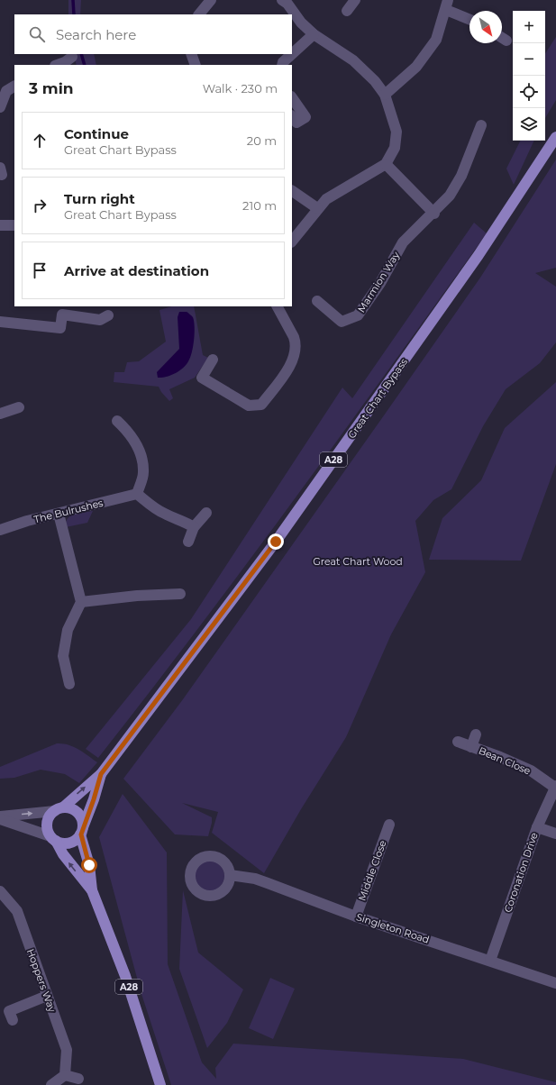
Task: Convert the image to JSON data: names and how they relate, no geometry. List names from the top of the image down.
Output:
{
  "streets": {
    "main road": ["Great Chart Bypass", "A28"],
    "street": [
      "Marmion Way",
      "The Bulrushes",
      "Bean Close",
      "Middle Close",
      "Coronation Drive",
      "Singleton Road",
      "Hoppers Way"
    ]
  },
  "crossings": [
    ["Great Chart Bypass", "A28"],
    ["Bean Close", "Coronation Drive"],
    ["Middle Close", "Singleton Road"],
    ["Coronation Drive", "Singleton Road"]
  ],
  "parks": ["Great Chart Wood"],
  "north": "bottom right",
  "page": {
    "map_buttons": ["+", "−"],
    "search": "Search here",
    "heading": ["3 min", "Walk · 230 m"],
    "list": [
      ["Continue", "Great Chart Bypass", "20 m"],
      ["Turn right", "Great Chart Bypass", "210 m"],
      "Arrive at destination"
    ]
  }
}
